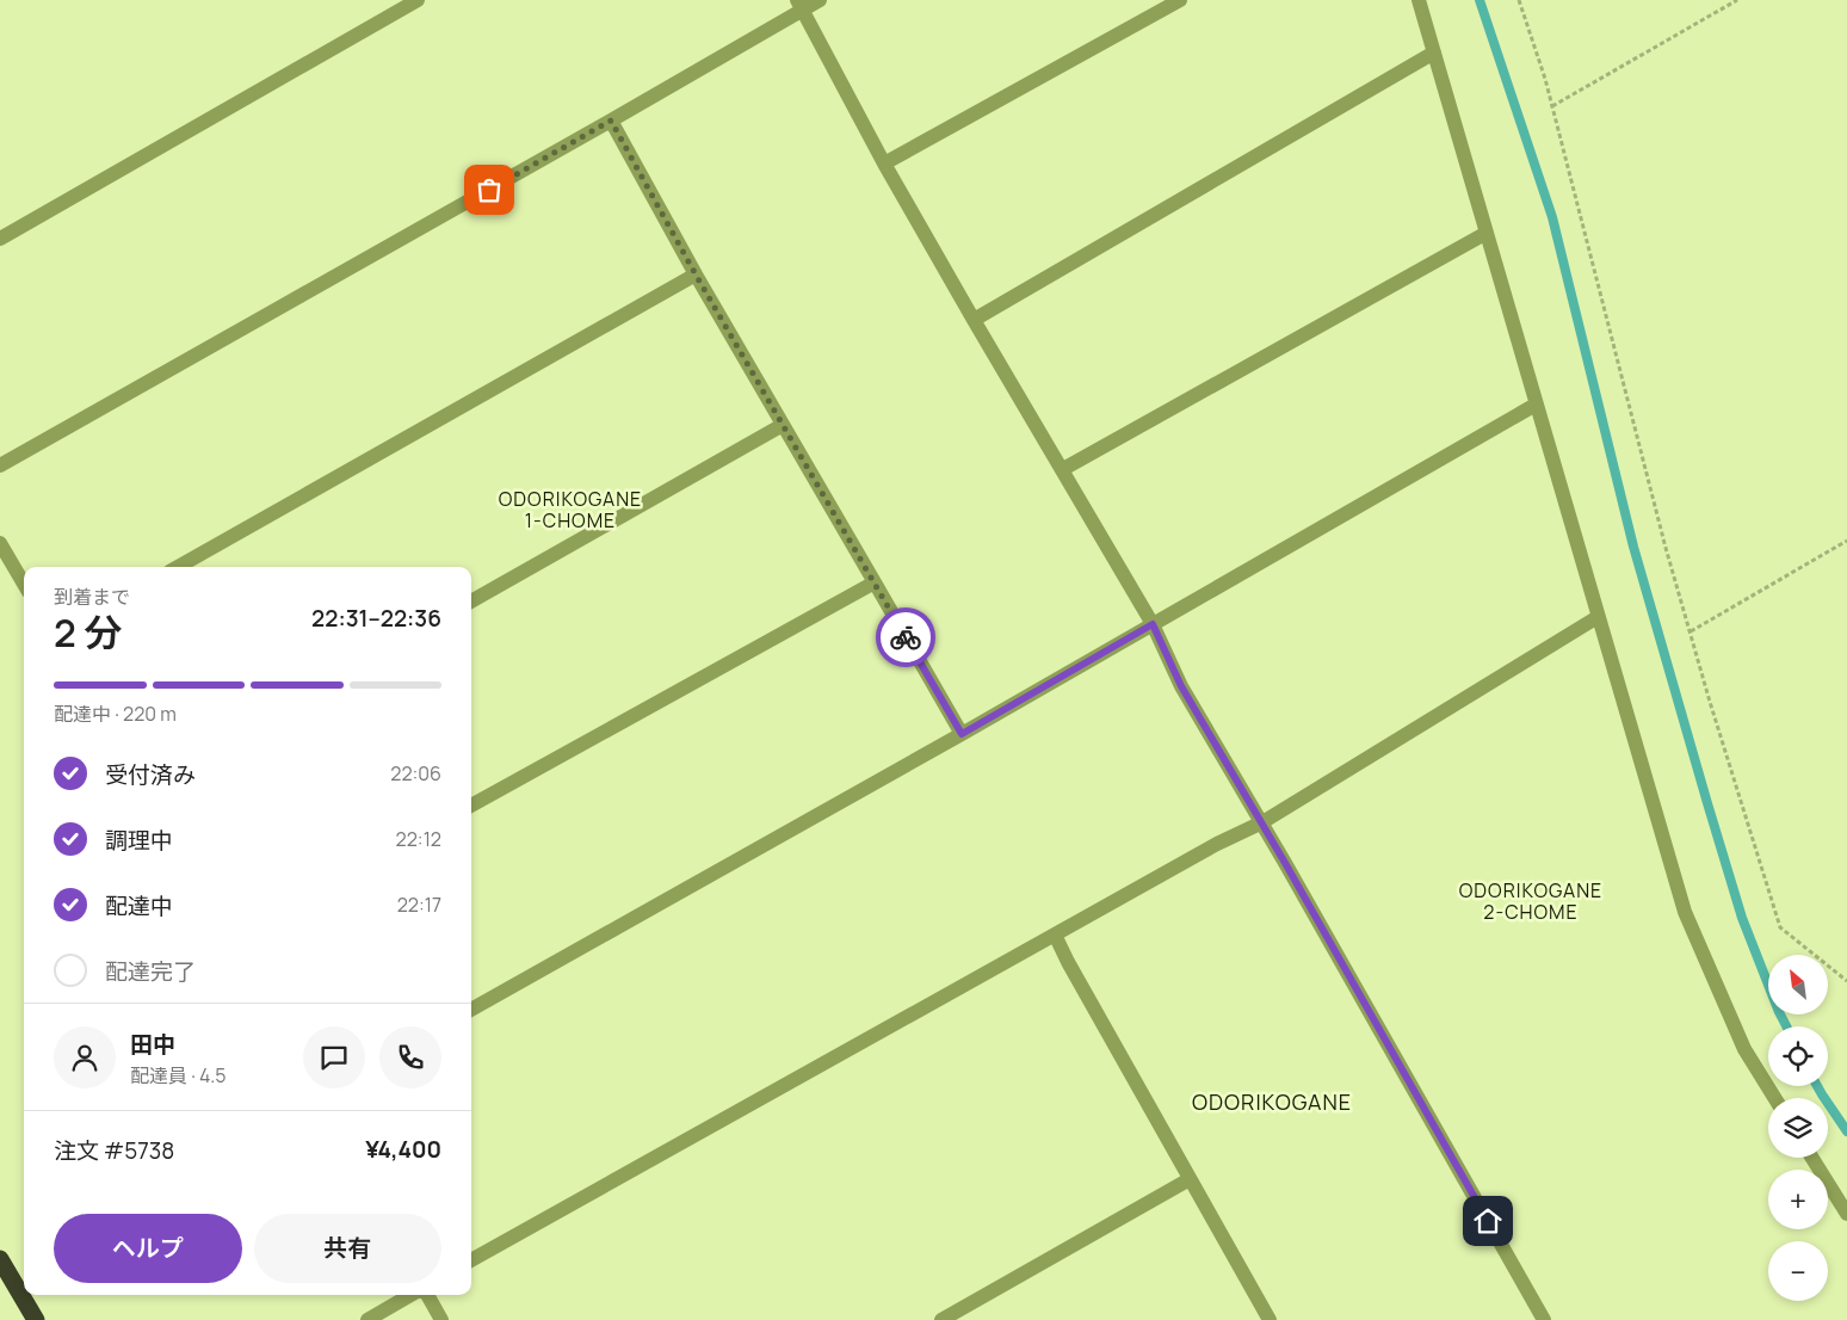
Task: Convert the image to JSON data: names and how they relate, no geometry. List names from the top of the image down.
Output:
{
  "districts": ["ODORIKOGANE 1-CHOME", "ODORIKOGANE 2-CHOME", "ODORIKOGANE"],
  "north": "top left",
  "page": {
    "heading": ["2 分", "到着まで", "22:31–22:36"],
    "panel": [
      "田中",
      "配達員 · 4.5",
      "注文 #5738",
      "¥4,400"
    ],
    "bar": "配達中 · 220 m",
    "list": [
      ["受付済み", "22:06"],
      ["調理中", "22:12"],
      ["配達中", "22:17"],
      "配達完了"
    ],
    "map_buttons": ["+", "−"],
    "buttons": ["ヘルプ", "共有"]
  }
}
